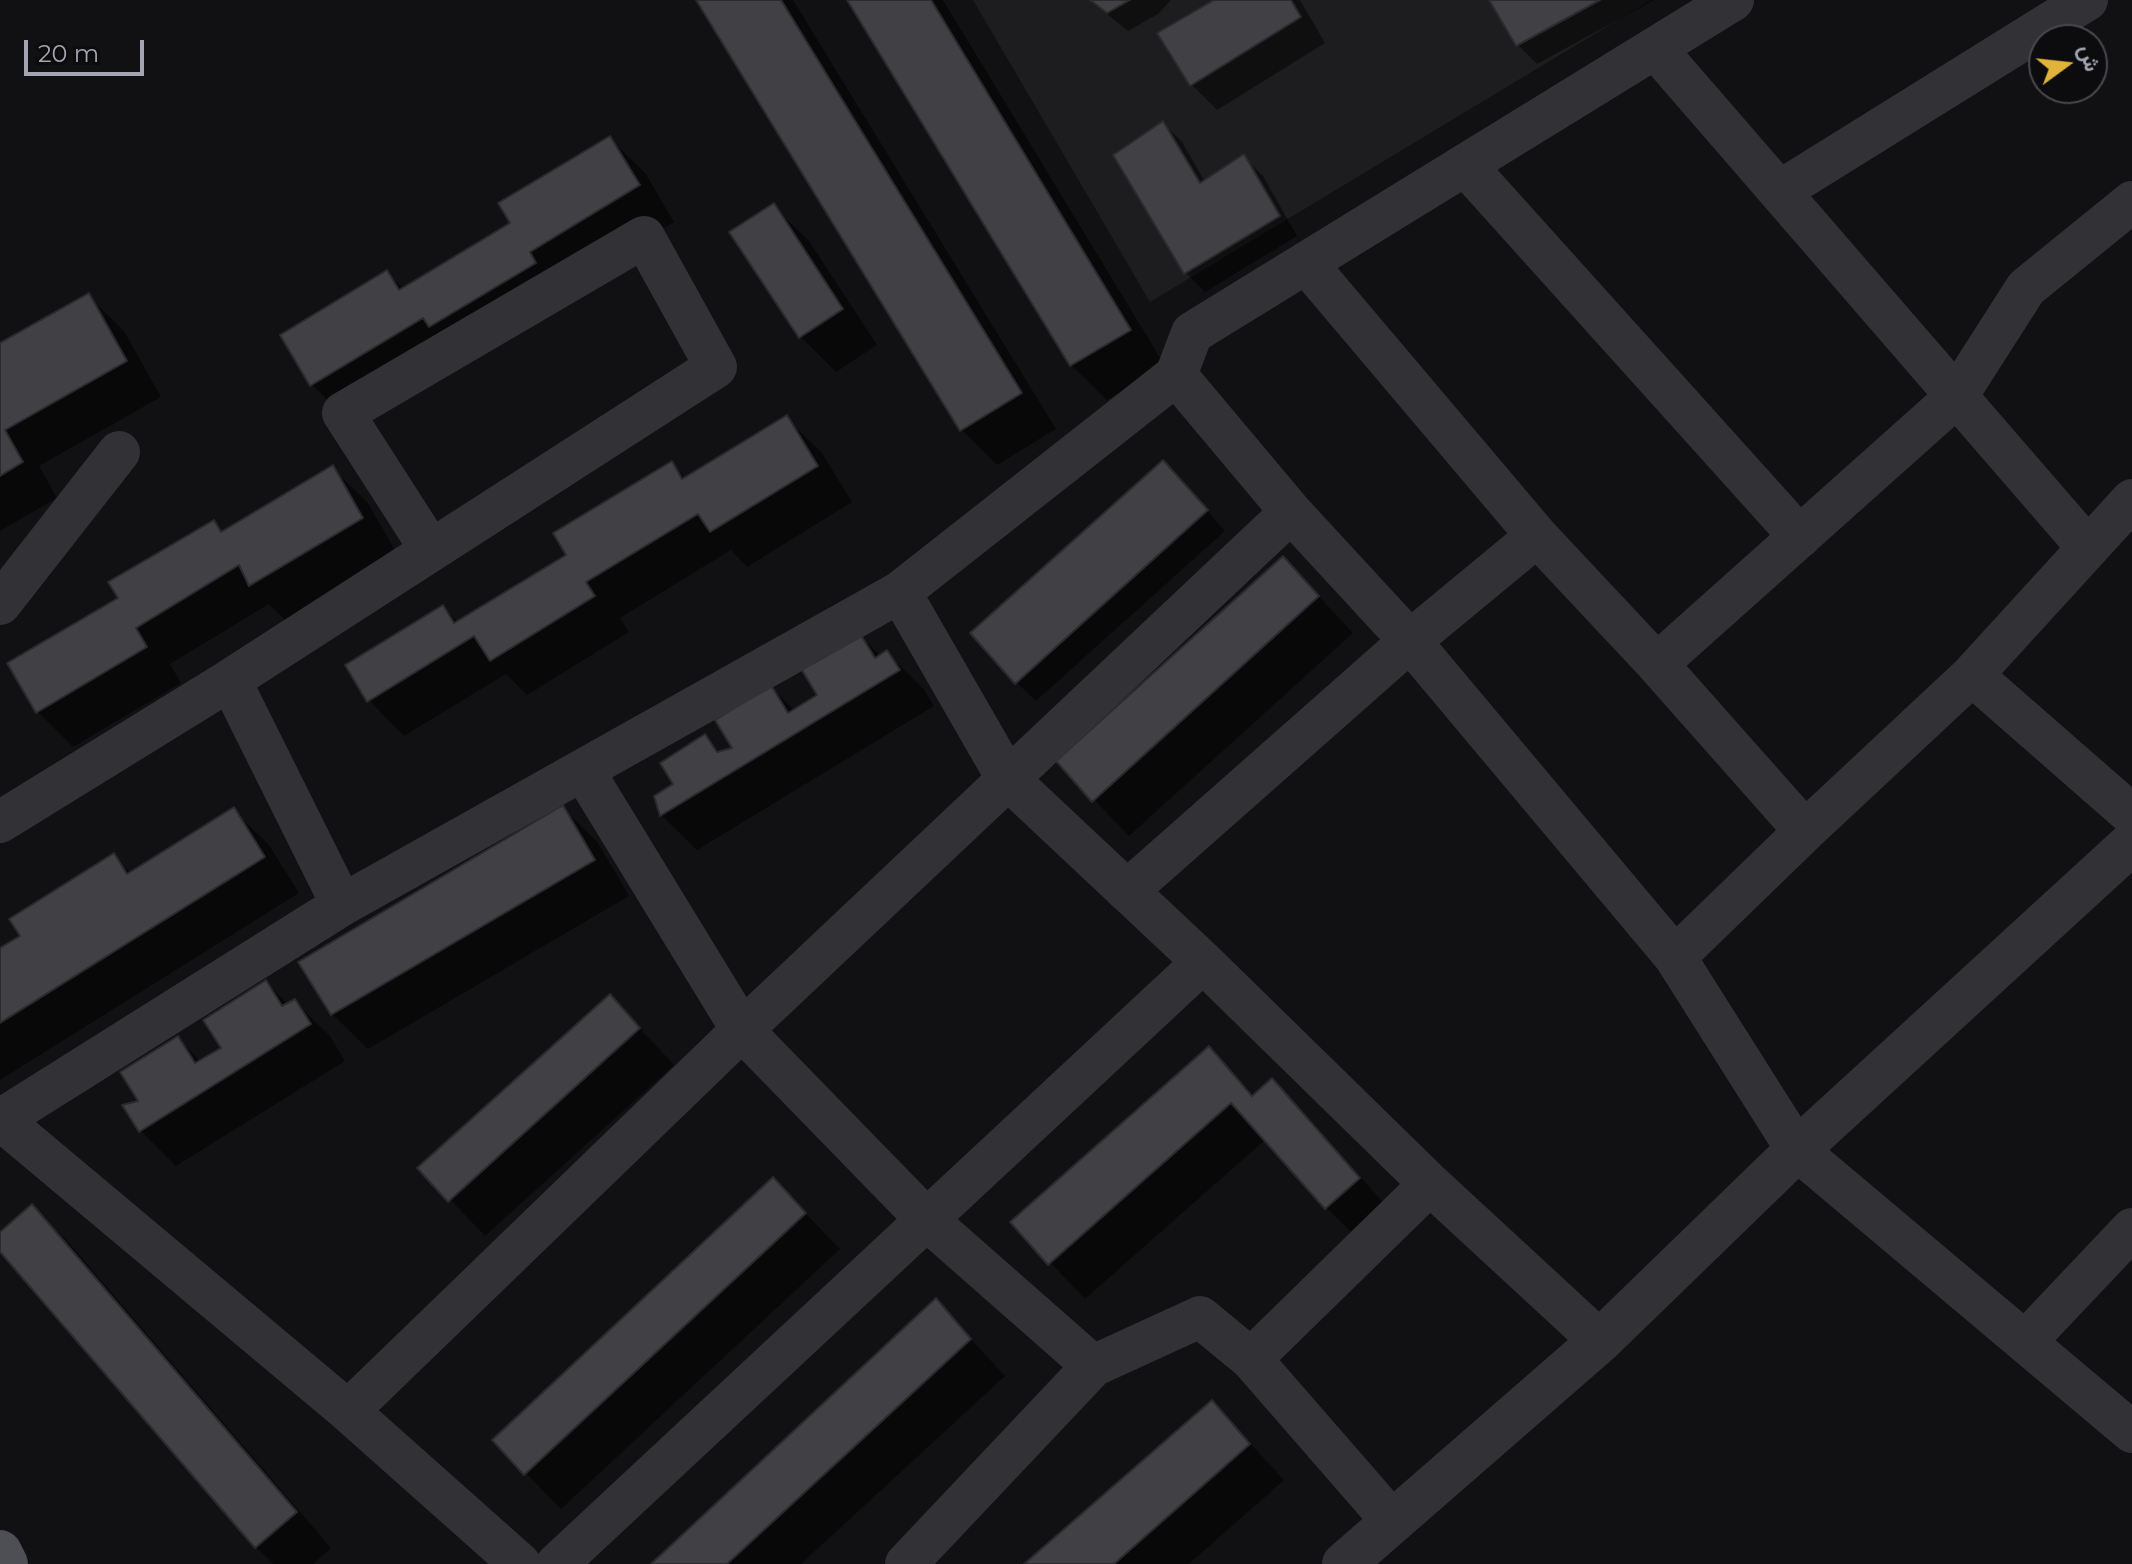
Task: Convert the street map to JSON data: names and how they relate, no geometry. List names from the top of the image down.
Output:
{
  "scale_bar": "20 m",
  "north": "right"
}
